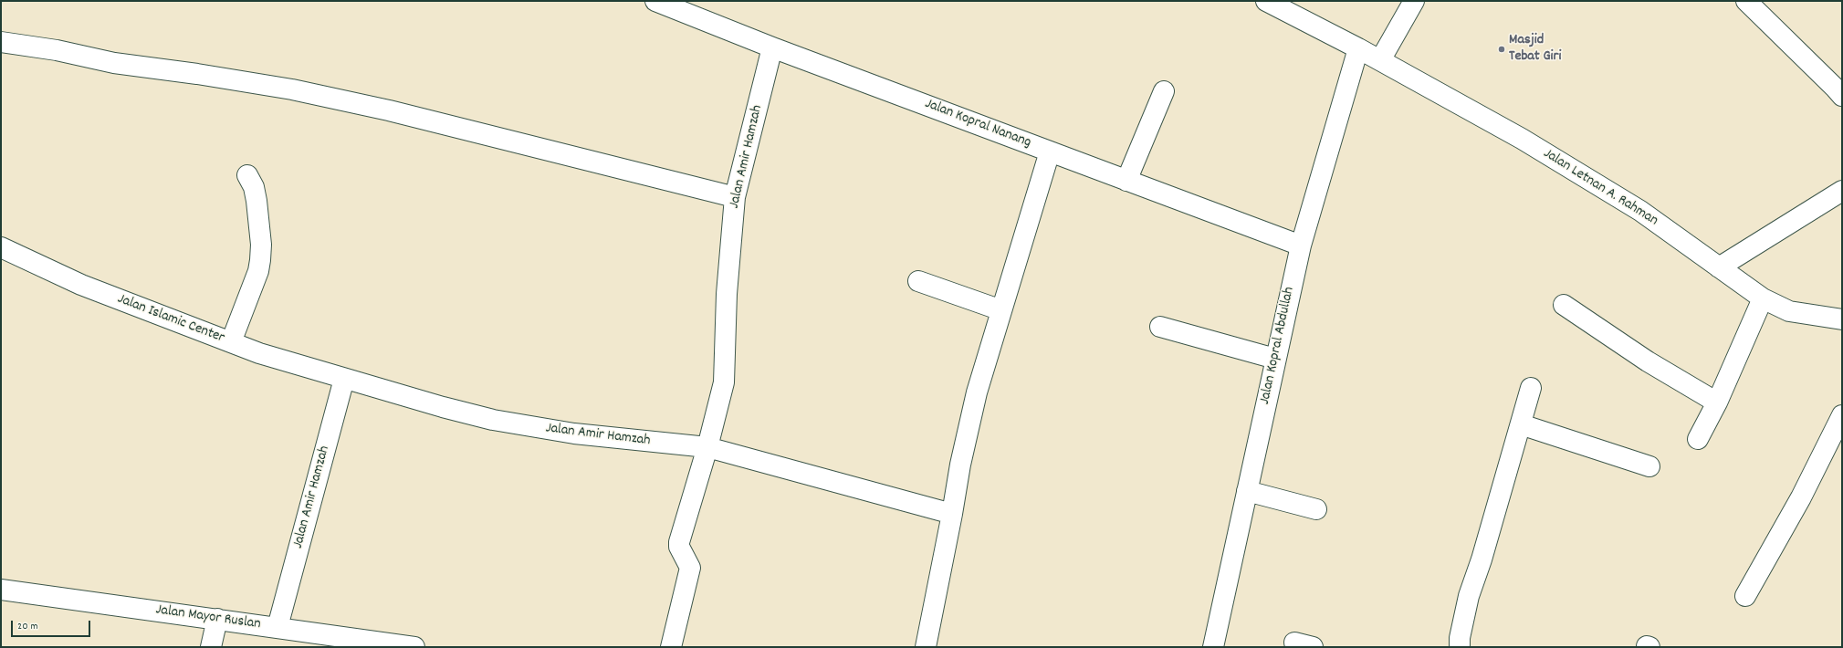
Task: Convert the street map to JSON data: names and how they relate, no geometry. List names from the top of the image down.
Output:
{
  "streets": {
    "street": [
      "Jalan Kopral Nanang",
      "Jalan Amir Hamzah",
      "Jalan Letnan A. Rahman",
      "Jalan Islamic Center",
      "Jalan Kopral Abdullah",
      "Jalan Mayor Ruslan"
    ]
  },
  "crossings": [
    ["Jalan Kopral Nanang", "Jalan Amir Hamzah"],
    ["Jalan Kopral Nanang", "Jalan Kopral Abdullah"],
    ["Jalan Amir Hamzah", "Jalan Islamic Center"],
    ["Jalan Amir Hamzah", "Jalan Mayor Ruslan"],
    ["Jalan Letnan A. Rahman", "Jalan Kopral Abdullah"]
  ],
  "places": ["Masjid Tebat Giri"],
  "scale_bar": "20 m"
}
